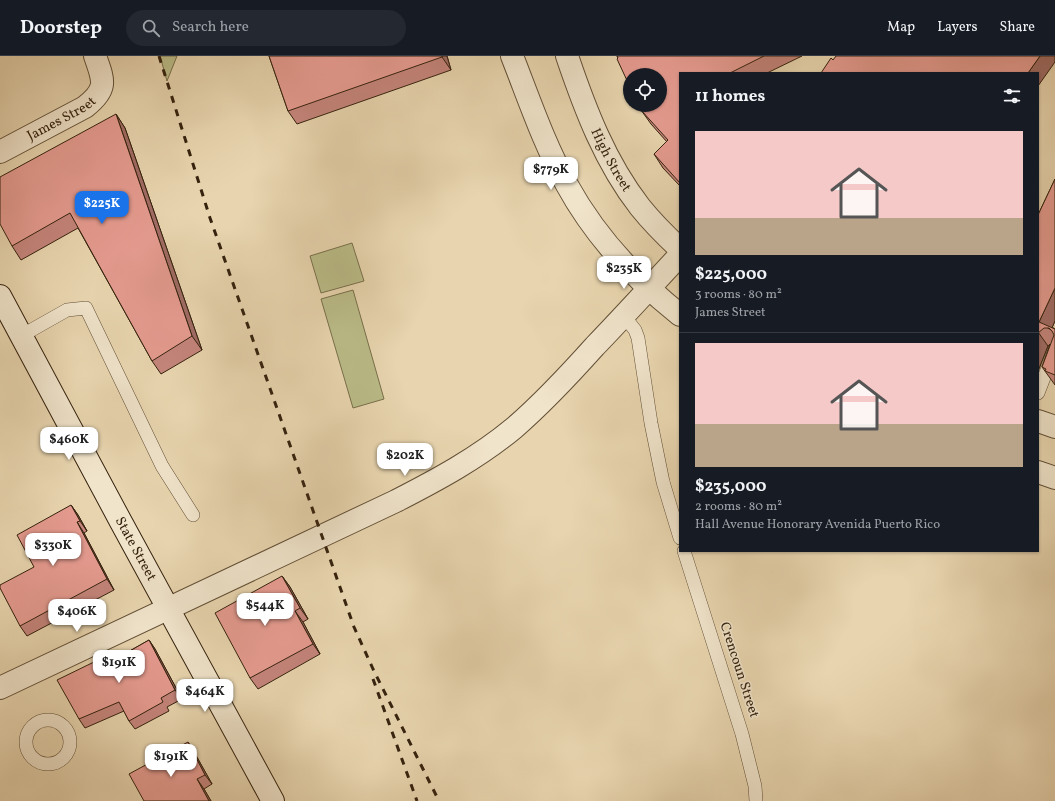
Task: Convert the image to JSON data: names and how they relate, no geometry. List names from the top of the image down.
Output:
{
  "streets": {
    "street": ["James Street", "High Street", "State Street"],
    "lane": ["Crencoun Street"]
  },
  "page": {
    "header": "Doorstep",
    "search": "Search here",
    "nav": ["Map", "Layers", "Share"],
    "heading": "11 homes",
    "list": [
      {
        "name": "$225,000",
        "note": "3 rooms · 80 m² · James Street"
      },
      {
        "name": "$235,000",
        "note": "2 rooms · 80 m² · Hall Avenue Honorary Avenida Puerto Rico"
      }
    ],
    "price": [
      "$779K",
      "$225K",
      "$235K",
      "$460K",
      "$202K",
      "$330K",
      "$544K",
      "$406K",
      "$191K",
      "$464K",
      "$191K"
    ]
  }
}
